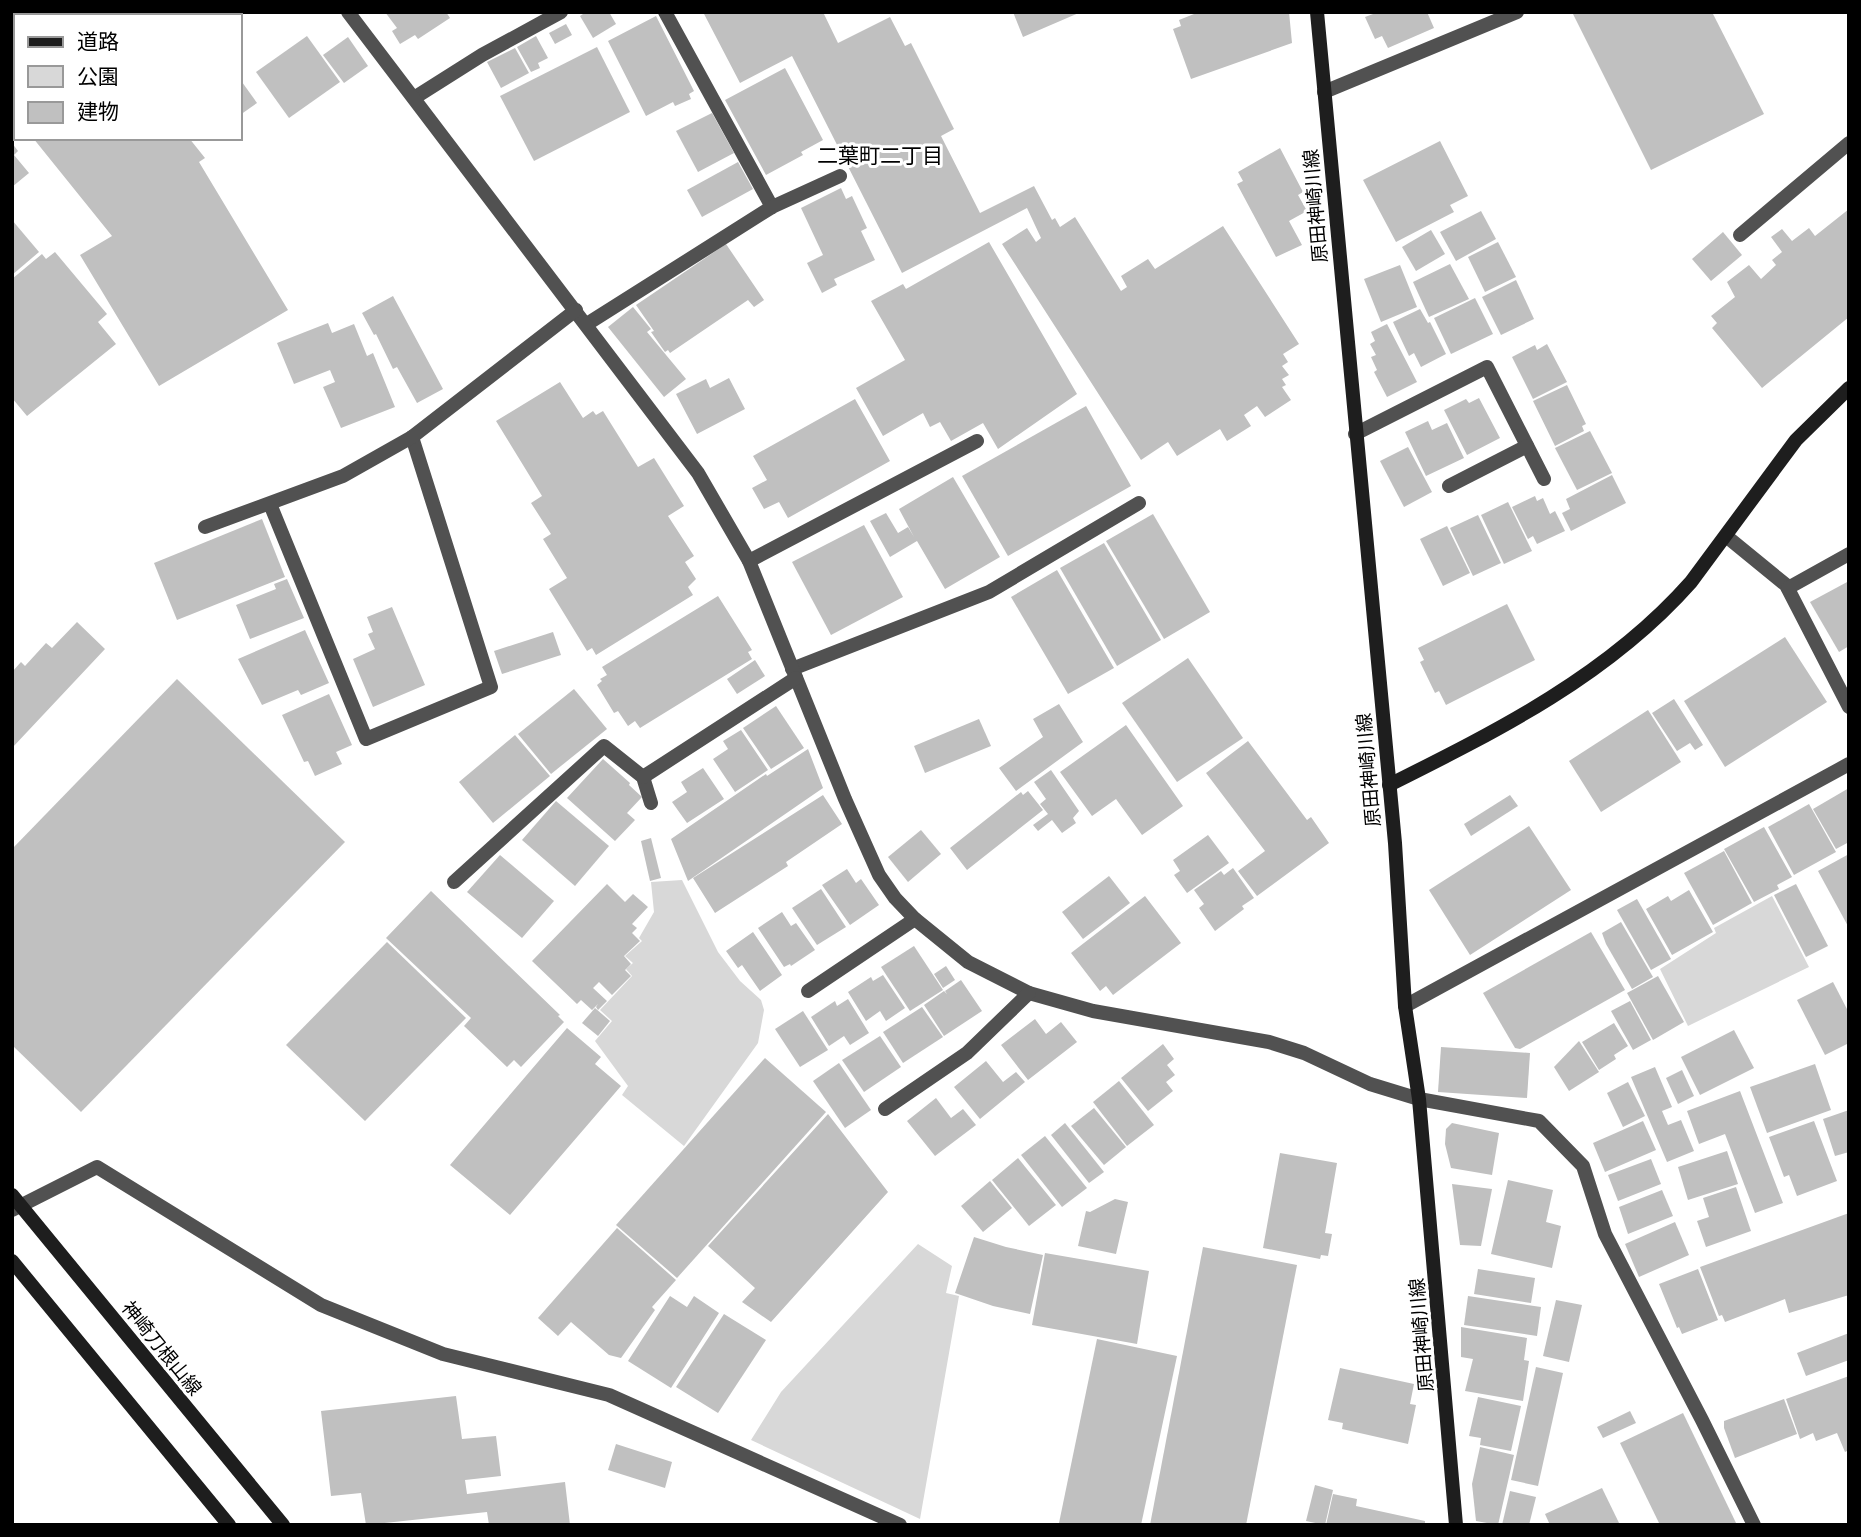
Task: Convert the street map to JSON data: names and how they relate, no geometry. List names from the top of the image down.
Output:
{
  "streets": {
    "street": ["原田神崎川線", "神崎刀根山線"]
  },
  "districts": ["二葉町二丁目"],
  "legend": ["道路", "公園", "建物"]
}
